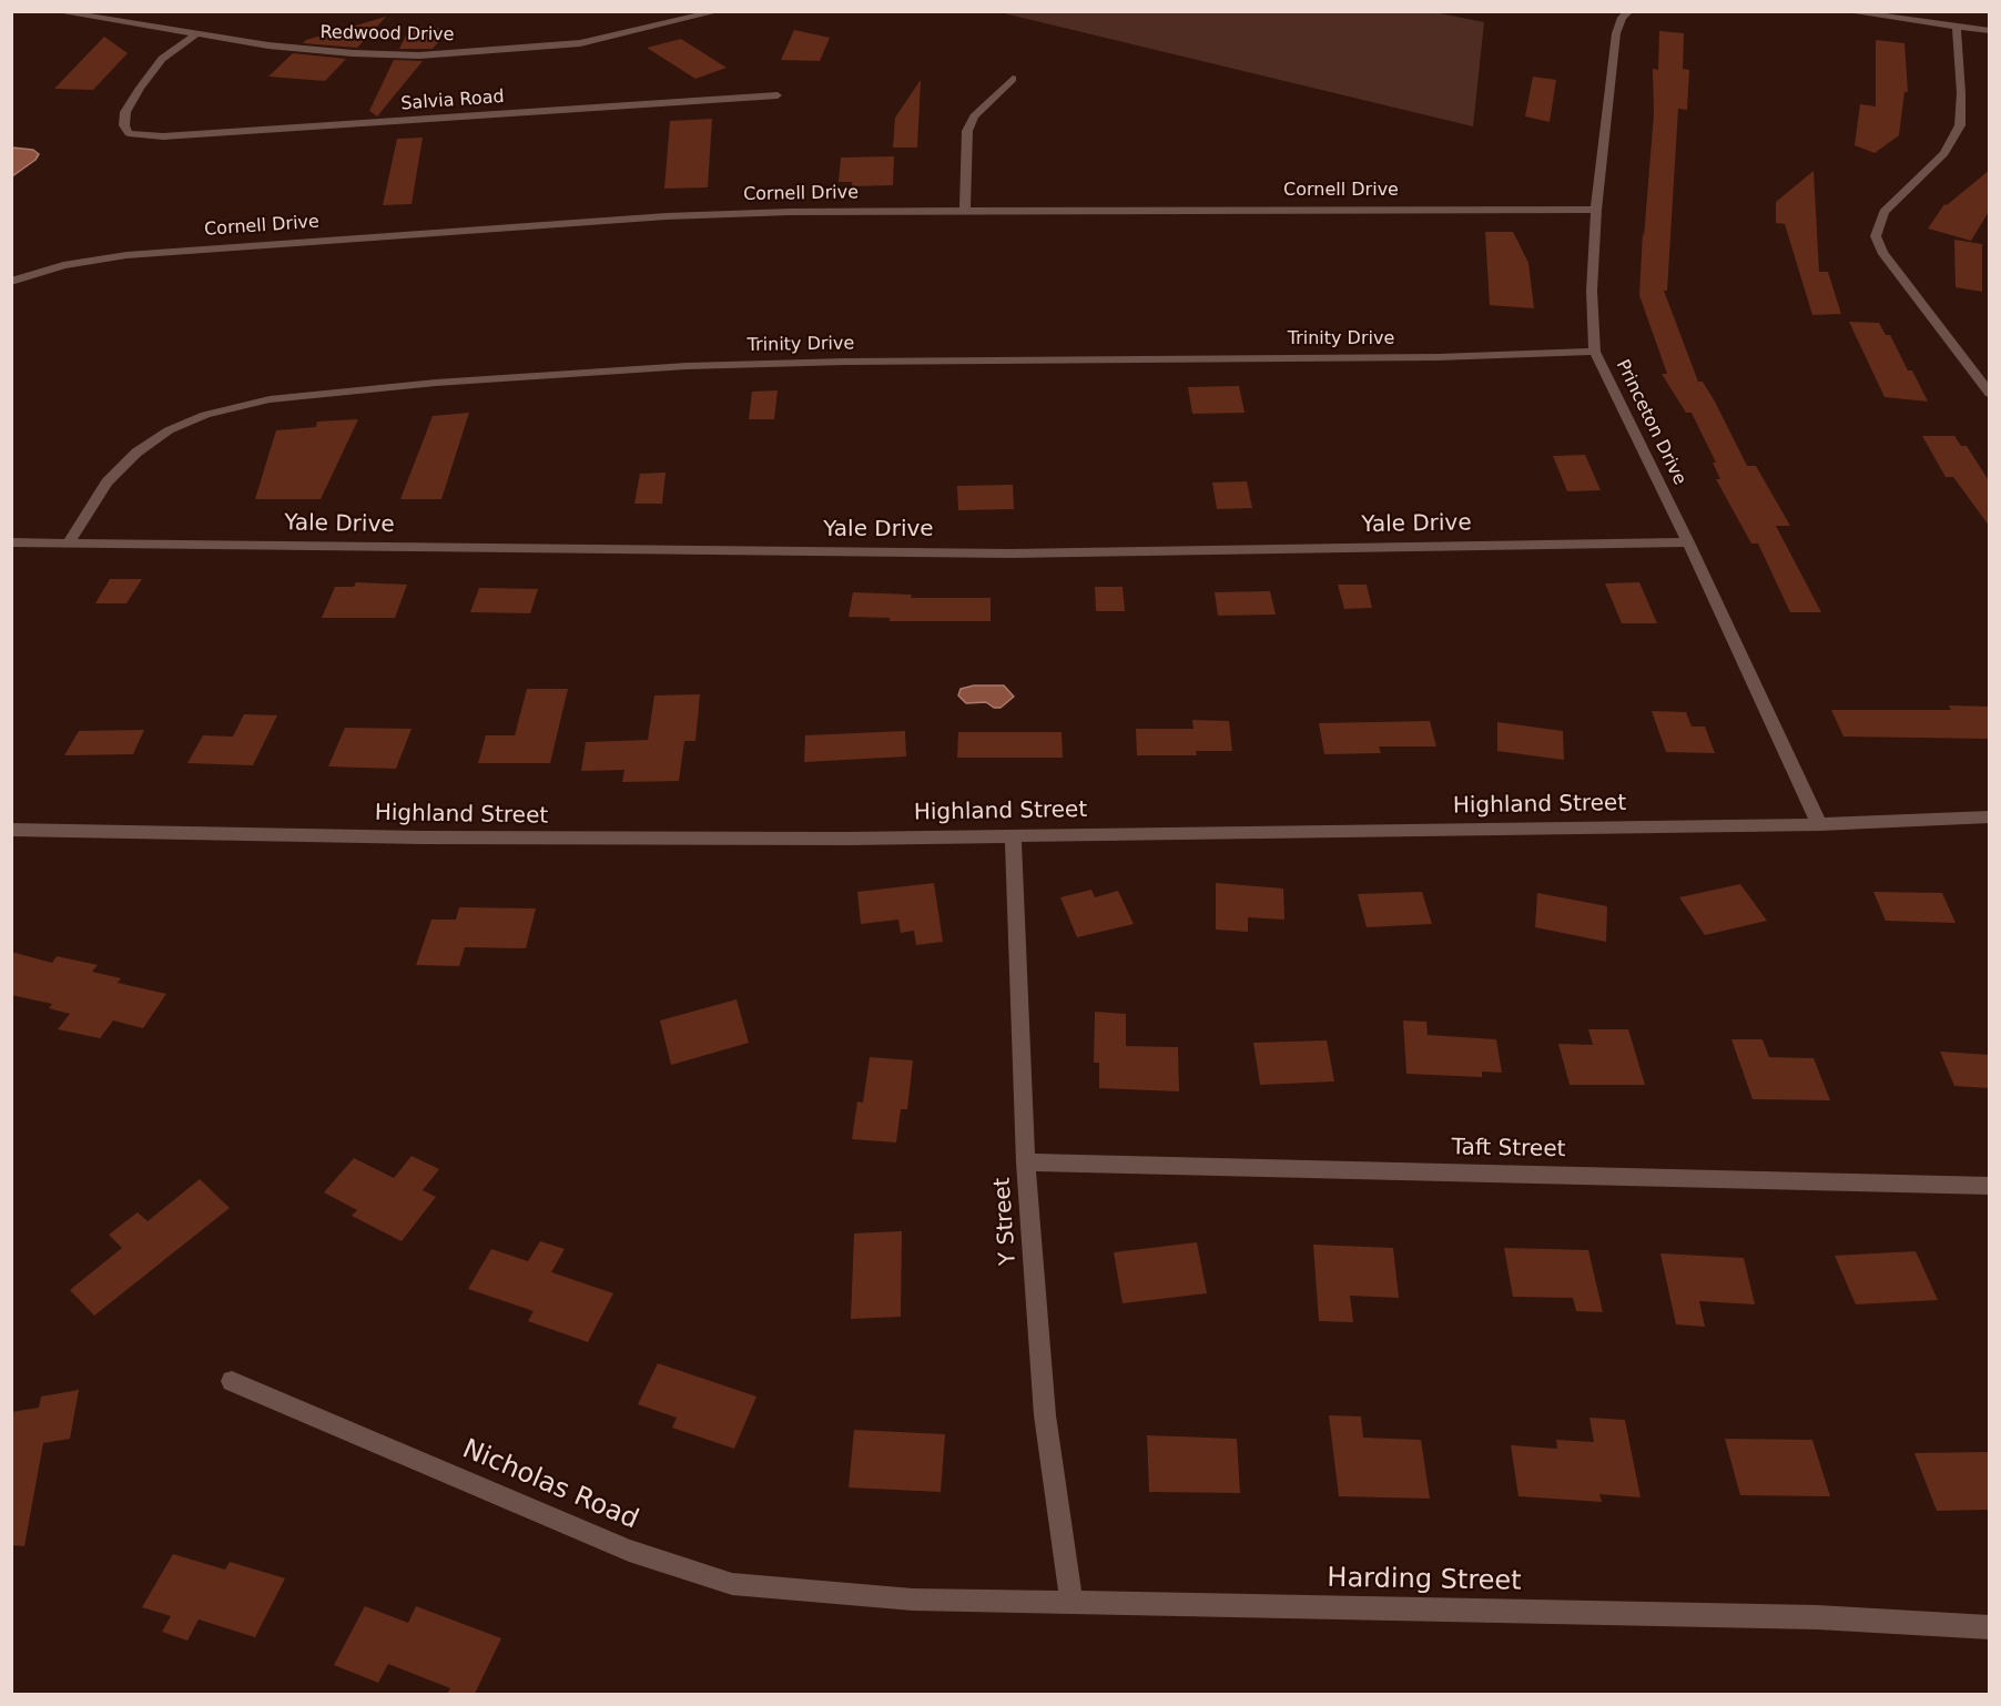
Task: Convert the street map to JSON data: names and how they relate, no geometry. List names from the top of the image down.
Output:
{
  "streets": {
    "street": [
      "Redwood Drive",
      "Salvia Road",
      "Cornell Drive",
      "Trinity Drive",
      "Princeton Drive",
      "Yale Drive",
      "Highland Street",
      "Taft Street",
      "Y Street",
      "Nicholas Road",
      "Harding Street"
    ]
  },
  "crossings": [
    ["Redwood Drive", "Salvia Road"],
    ["Cornell Drive", "Princeton Drive"],
    ["Trinity Drive", "Princeton Drive"],
    ["Trinity Drive", "Yale Drive"],
    ["Princeton Drive", "Yale Drive"],
    ["Princeton Drive", "Highland Street"],
    ["Highland Street", "Y Street"],
    ["Taft Street", "Y Street"],
    ["Y Street", "Harding Street"],
    ["Nicholas Road", "Harding Street"]
  ]
}
